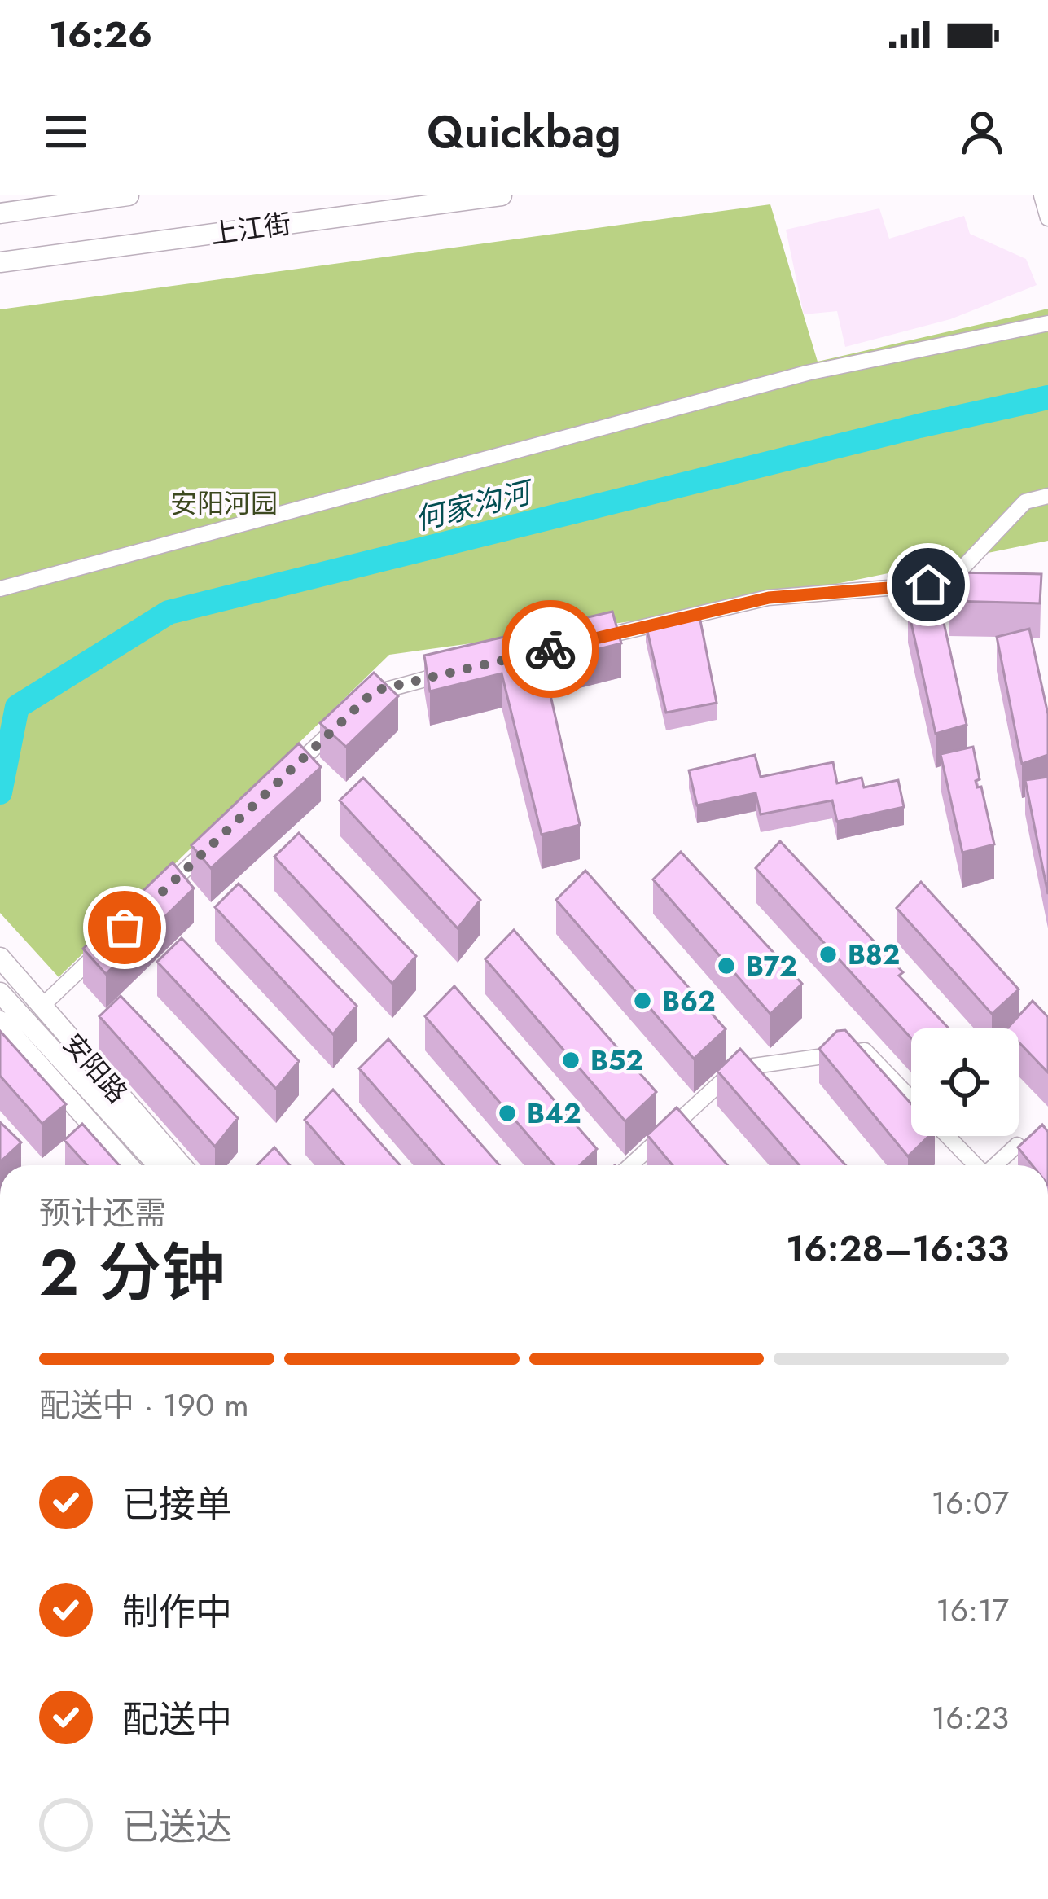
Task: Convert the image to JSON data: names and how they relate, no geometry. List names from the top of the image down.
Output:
{
  "streets": {
    "main road": ["上江街", "安阳路"]
  },
  "water": ["何家沟河"],
  "parks": ["安阳河园"],
  "places": [
    "B82",
    "B72",
    "B62",
    "B52",
    "B42"
  ],
  "page": {
    "status": "16:26",
    "header": "Quickbag",
    "heading": ["2 分钟", "预计还需", "16:28–16:33"],
    "bar": "配送中 · 190 m",
    "list": [
      ["已接单", "16:07"],
      ["制作中", "16:17"],
      ["配送中", "16:23"],
      "已送达"
    ]
  }
}
